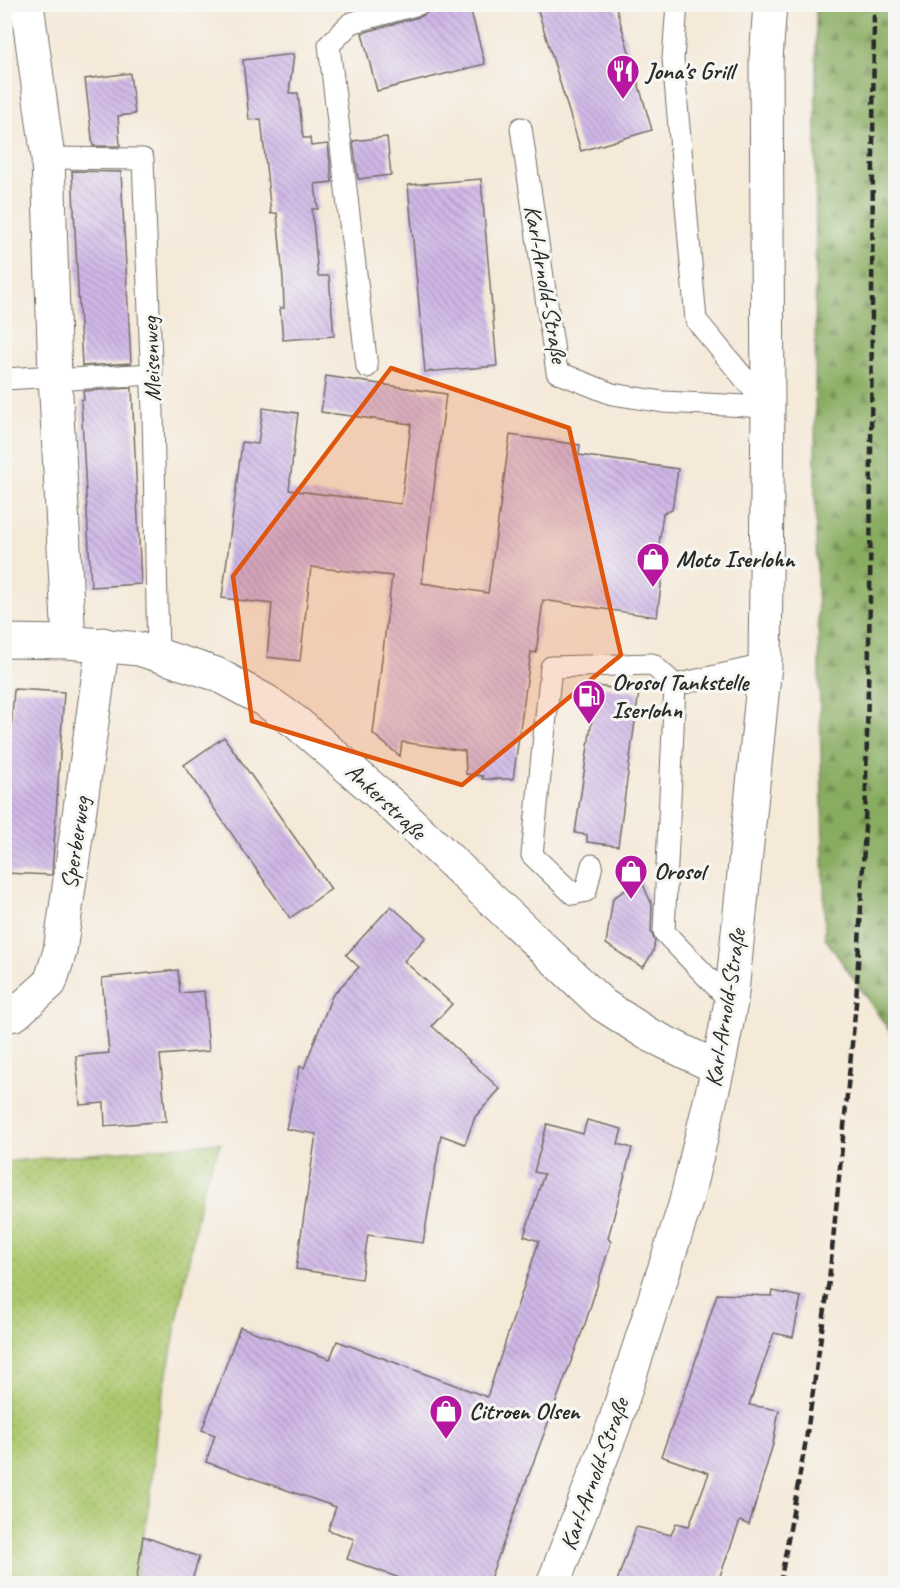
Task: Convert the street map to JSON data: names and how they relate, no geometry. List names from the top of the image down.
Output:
{
  "streets": {
    "street": ["Karl-Arnold-Straße", "Ankerstraße", "Sperberweg"],
    "lane": ["Meisenweg"]
  },
  "crossings": [
    ["Karl-Arnold-Straße", "Ankerstraße"],
    ["Meisenweg", "Ankerstraße"],
    ["Ankerstraße", "Sperberweg"]
  ],
  "places": {
    "restaurant": ["Jona's Grill"],
    "shop": ["Moto Iserlohn", "Orosol", "Citroen Olsen"],
    "fuel station": ["Orosol Tankstelle Iserlohn"]
  }
}
